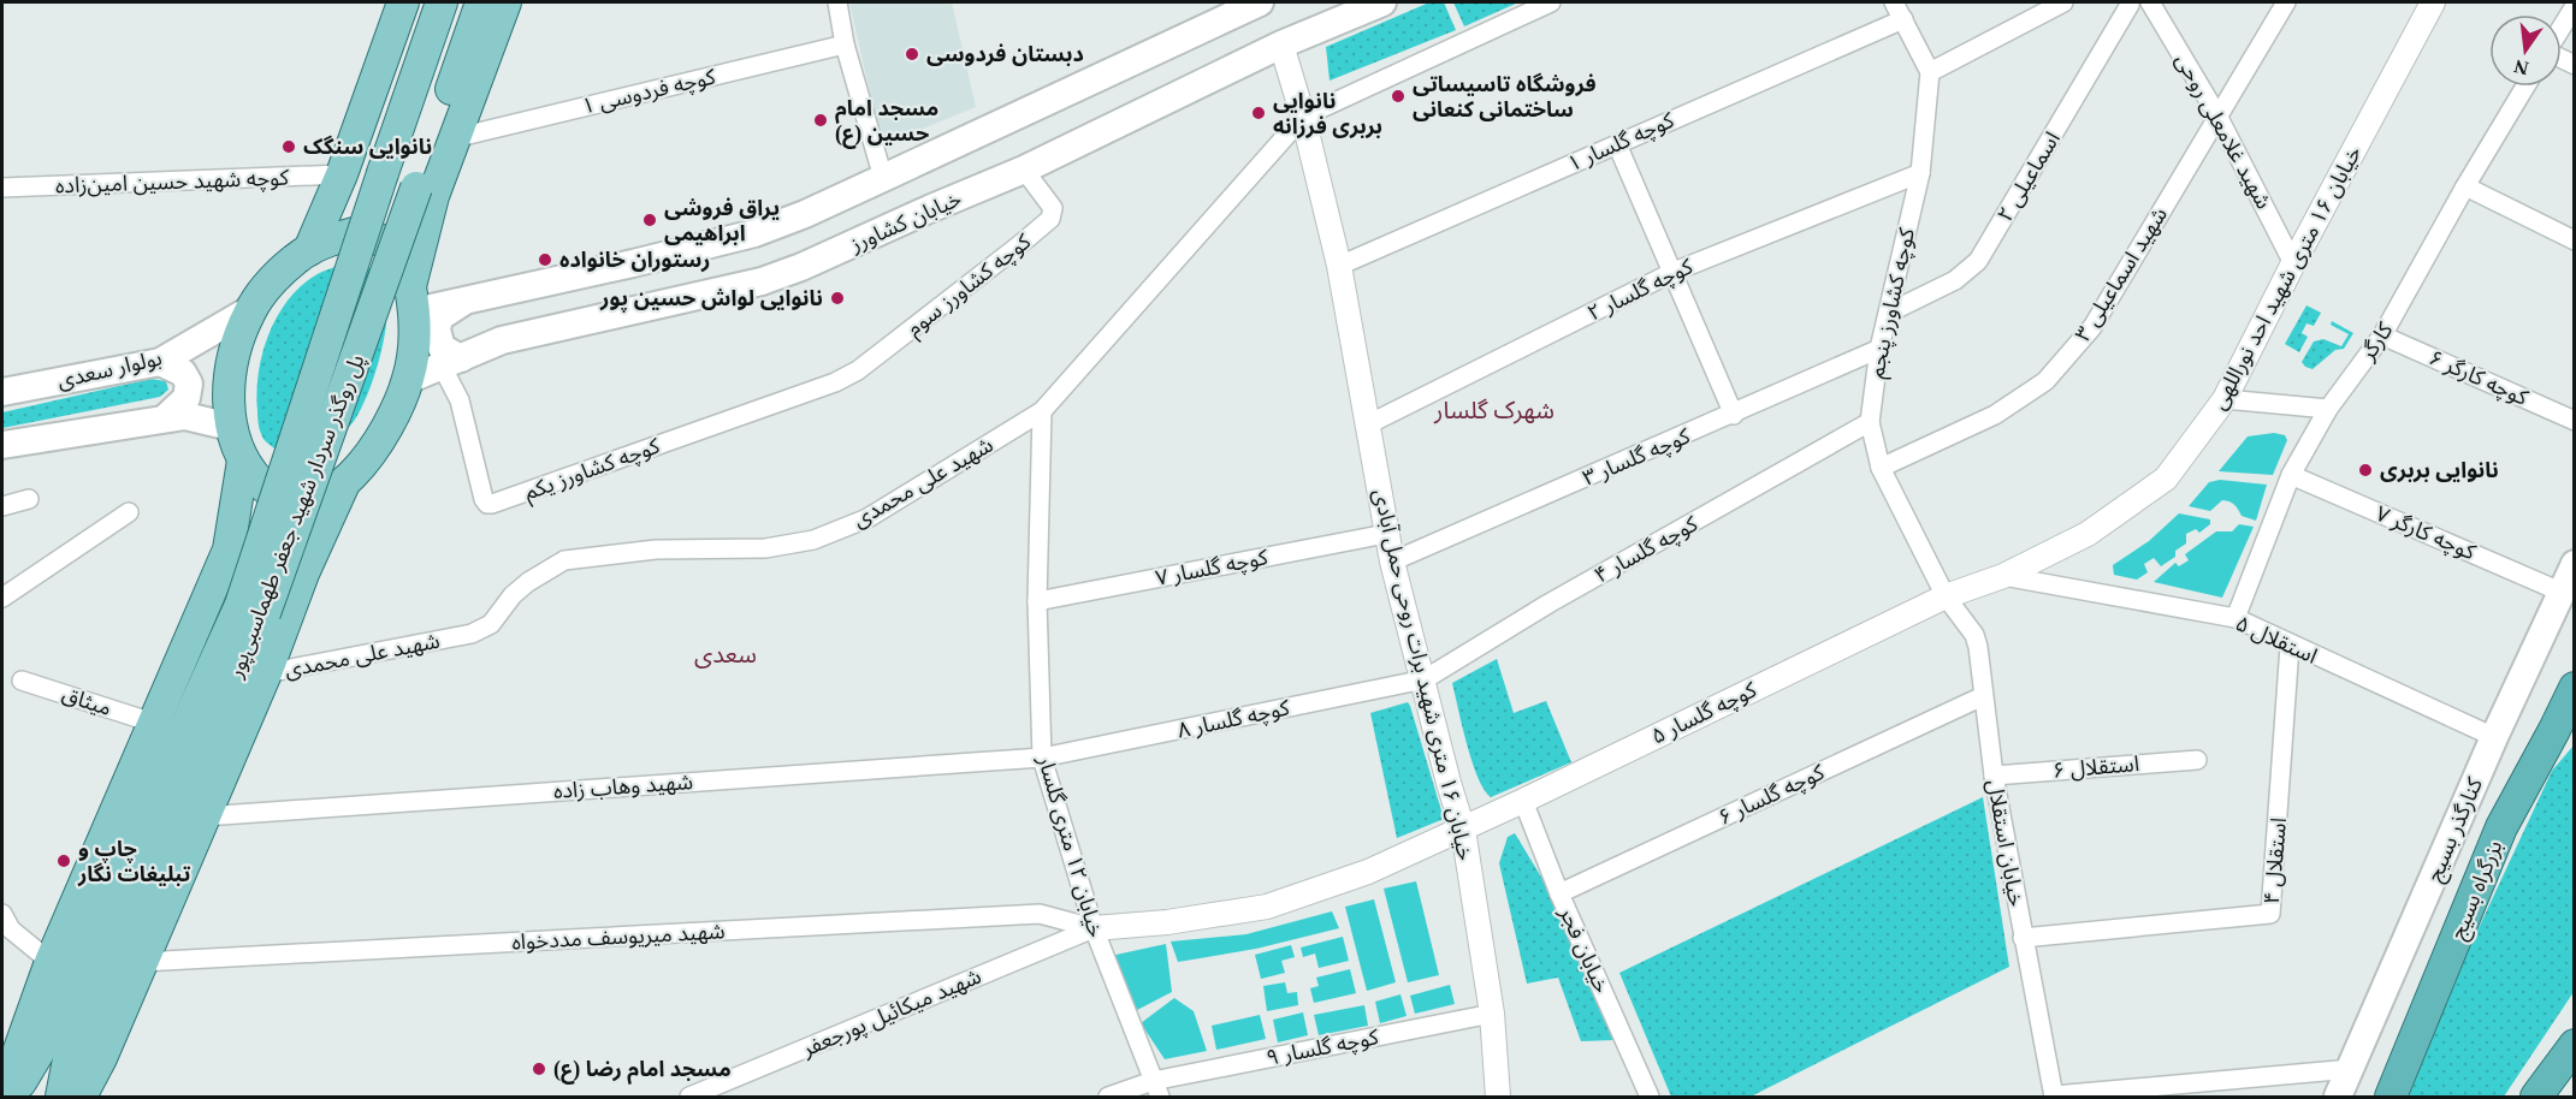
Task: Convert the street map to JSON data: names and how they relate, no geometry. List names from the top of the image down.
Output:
{
  "streets": {
    "highway": ["بزرگراه بسیج"],
    "main road": [
      "خیابان کشاورز",
      "بولوار سعدی",
      "پل روگذر سردار شهید جعفر طهماسبی‌پور",
      "کنارگذر بسیج"
    ],
    "street": [
      "کوچه فردوسی ۱",
      "شهید غلامعلی روحی",
      "کوچه گلسار ۱",
      "اسماعیلی ۲",
      "کوچه شهید حسین امین‌زاده",
      "شهید اسماعیلی ۳",
      "خیابان ۱۶ متری شهید احد نوراللهی",
      "کوچه کشاورز سوم",
      "کوچه گلسار ۲",
      "کوچه کشاورز پنجم",
      "کارگر",
      "کوچه کارگر ۶",
      "کوچه گلسار ۳",
      "کوچه کشاورز یکم",
      "شهید علی محمدی",
      "کوچه کارگر ۷",
      "کوچه گلسار ۴",
      "کوچه گلسار ۷",
      "استقلال ۵",
      "خیابان ۱۶ متری شهید برات روحی حمل آبادی",
      "میثاق",
      "کوچه گلسار ۵",
      "کوچه گلسار ۸",
      "استقلال ۶",
      "شهید وهاب زاده",
      "کوچه گلسار ۶",
      "خیابان استقلال",
      "خیابان ۱۲ متری گلسار",
      "استقلال ۴",
      "شهید میریوسف مددخواه",
      "خیابان فجر",
      "شهید میکائیل پورجعفر",
      "کوچه گلسار ۹"
    ]
  },
  "crossings": [
    ["شهید غلامعلی روحی", "شهید اسماعیلی ۳"],
    ["شهید غلامعلی روحی", "خیابان ۱۶ متری شهید احد نوراللهی"],
    ["کوچه گلسار ۱", "خیابان ۱۶ متری شهید برات روحی حمل آبادی"],
    ["اسماعیلی ۲", "کوچه کشاورز پنجم"],
    ["خیابان کشاورز", "کوچه کشاورز سوم"],
    ["خیابان کشاورز", "بولوار سعدی"],
    ["خیابان کشاورز", "کوچه کشاورز یکم"],
    ["خیابان کشاورز", "خیابان ۱۶ متری شهید برات روحی حمل آبادی"],
    ["شهید اسماعیلی ۳", "کوچه کشاورز پنجم"],
    ["خیابان ۱۶ متری شهید احد نوراللهی", "کوچه کشاورز پنجم"],
    ["خیابان ۱۶ متری شهید احد نوراللهی", "استقلال ۵"],
    ["خیابان ۱۶ متری شهید احد نوراللهی", "کوچه گلسار ۵"],
    ["خیابان ۱۶ متری شهید احد نوراللهی", "خیابان استقلال"],
    ["کوچه کشاورز سوم", "کوچه کشاورز یکم"],
    ["کوچه گلسار ۲", "کوچه کشاورز پنجم"],
    ["کوچه گلسار ۲", "خیابان ۱۶ متری شهید برات روحی حمل آبادی"],
    ["کوچه کشاورز پنجم", "کوچه گلسار ۳"],
    ["کوچه کشاورز پنجم", "کوچه گلسار ۴"],
    ["کوچه کشاورز پنجم", "کوچه گلسار ۵"],
    ["کوچه کشاورز پنجم", "خیابان استقلال"],
    ["کارگر", "کوچه کارگر ۶"],
    ["کارگر", "کوچه کارگر ۷"],
    ["کارگر", "استقلال ۵"],
    ["کوچه گلسار ۳", "خیابان ۱۶ متری شهید برات روحی حمل آبادی"],
    ["شهید علی محمدی", "خیابان ۱۶ متری شهید برات روحی حمل آبادی"],
    ["شهید علی محمدی", "خیابان ۱۲ متری گلسار"],
    ["کوچه کارگر ۷", "کنارگذر بسیج"],
    ["کوچه گلسار ۴", "خیابان ۱۶ متری شهید برات روحی حمل آبادی"],
    ["کوچه گلسار ۴", "کوچه گلسار ۸"],
    ["کوچه گلسار ۷", "خیابان ۱۶ متری شهید برات روحی حمل آبادی"],
    ["کوچه گلسار ۷", "خیابان ۱۲ متری گلسار"],
    ["استقلال ۵", "کنارگذر بسیج"],
    ["استقلال ۵", "استقلال ۴"],
    ["خیابان ۱۶ متری شهید برات روحی حمل آبادی", "کوچه گلسار ۵"],
    ["خیابان ۱۶ متری شهید برات روحی حمل آبادی", "کوچه گلسار ۸"],
    ["خیابان ۱۶ متری شهید برات روحی حمل آبادی", "کوچه گلسار ۹"],
    ["کوچه گلسار ۵", "خیابان استقلال"],
    ["کوچه گلسار ۵", "خیابان ۱۲ متری گلسار"],
    ["کوچه گلسار ۵", "شهید میریوسف مددخواه"],
    ["کوچه گلسار ۵", "خیابان فجر"],
    ["کوچه گلسار ۵", "شهید میکائیل پورجعفر"],
    ["کوچه گلسار ۸", "شهید وهاب زاده"],
    ["کوچه گلسار ۸", "خیابان ۱۲ متری گلسار"],
    ["استقلال ۶", "خیابان استقلال"],
    ["شهید وهاب زاده", "خیابان ۱۲ متری گلسار"],
    ["کوچه گلسار ۶", "خیابان استقلال"],
    ["کوچه گلسار ۶", "خیابان فجر"],
    ["خیابان استقلال", "استقلال ۴"],
    ["خیابان ۱۲ متری گلسار", "شهید میریوسف مددخواه"],
    ["خیابان ۱۲ متری گلسار", "شهید میکائیل پورجعفر"],
    ["خیابان ۱۲ متری گلسار", "کوچه گلسار ۹"],
    ["شهید میریوسف مددخواه", "شهید میکائیل پورجعفر"]
  ],
  "districts": ["شهرک گلسار", "سعدی"],
  "places": [
    "دبستان فردوسی",
    "فروشگاه تاسیساتی ساختمانی کنعانی",
    "نانوایی بربری فرزانه",
    "مسجد امام حسین (ع)",
    "نانوایی سنگک",
    "یراق فروشی ابراهیمی",
    "رستوران خانواده",
    "نانوایی لواش حسین پور",
    "نانوایی بربری",
    "چاپ و تبلیغات نگار",
    "مسجد امام رضا (ع)"
  ],
  "north": "bottom"
}
